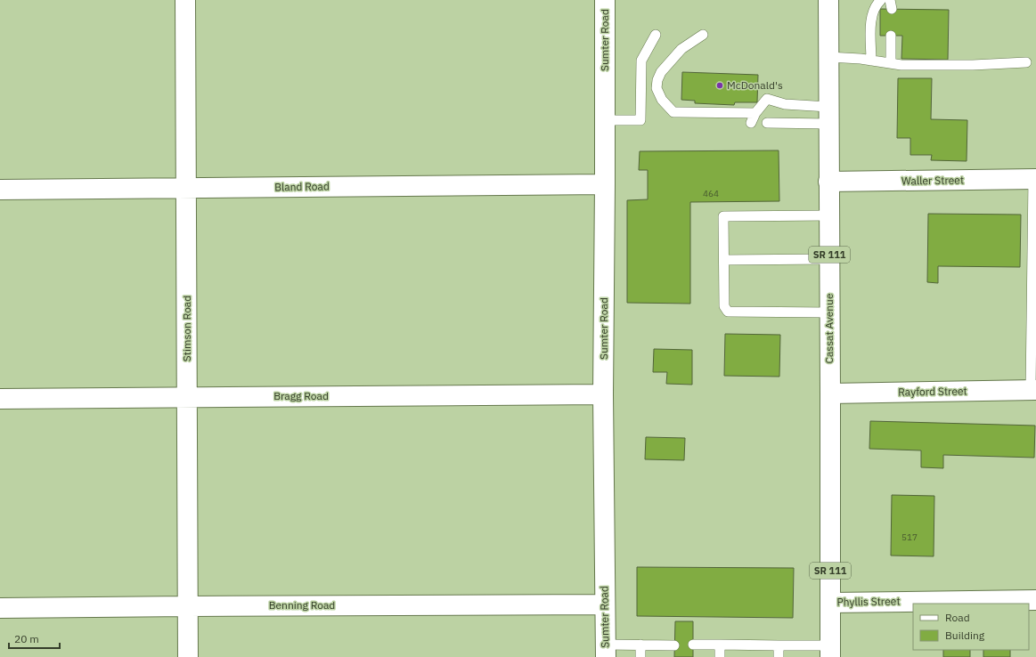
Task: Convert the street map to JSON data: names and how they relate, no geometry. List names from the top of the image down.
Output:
{
  "streets": {
    "street": [
      "Sumter Road",
      "Waller Street",
      "Bland Road",
      "SR 111",
      "Stimson Road",
      "Cassat Avenue",
      "Rayford Street",
      "Bragg Road",
      "Phyllis Street",
      "Benning Road"
    ]
  },
  "crossings": [
    ["Sumter Road", "Bland Road"],
    ["Sumter Road", "Bragg Road"],
    ["Sumter Road", "Benning Road"],
    ["Waller Street", "Cassat Avenue"],
    ["Bland Road", "Stimson Road"],
    ["Stimson Road", "Bragg Road"],
    ["Stimson Road", "Benning Road"],
    ["Cassat Avenue", "Rayford Street"],
    ["Cassat Avenue", "Phyllis Street"]
  ],
  "places": ["McDonald's"],
  "house_numbers": ["464", "517"],
  "legend": ["Road", "Building"],
  "scale_bar": "20 m"
}
